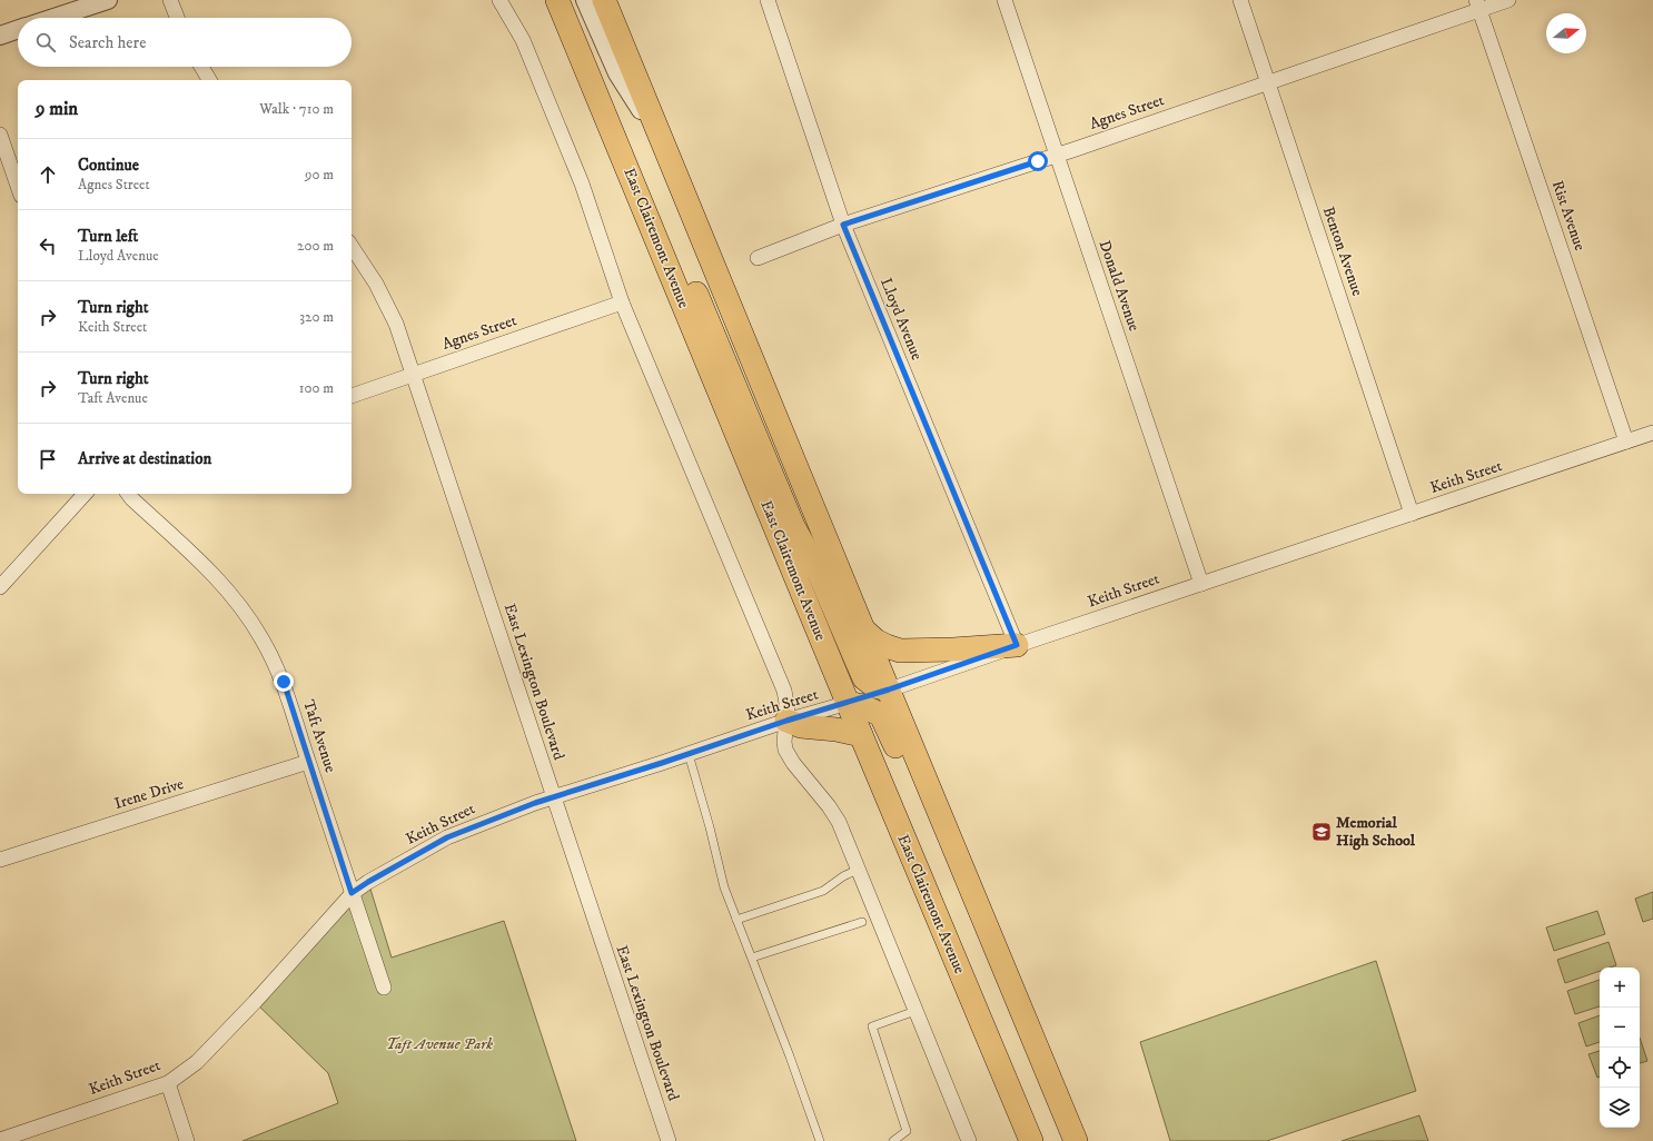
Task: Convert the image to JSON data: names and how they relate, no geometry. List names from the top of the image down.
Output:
{
  "streets": {
    "main road": ["East Clairemont Avenue"],
    "street": [
      "Agnes Street",
      "Rist Avenue",
      "Benton Avenue",
      "Donald Avenue",
      "Lloyd Avenue",
      "Keith Street",
      "East Lexington Boulevard",
      "Taft Avenue",
      "Irene Drive"
    ]
  },
  "crossings": [
    ["Agnes Street", "Rist Avenue"],
    ["Agnes Street", "Benton Avenue"],
    ["Agnes Street", "Donald Avenue"],
    ["Agnes Street", "Lloyd Avenue"],
    ["Agnes Street", "East Lexington Boulevard"],
    ["Rist Avenue", "Keith Street"],
    ["East Clairemont Avenue", "Keith Street"],
    ["Benton Avenue", "Keith Street"],
    ["Donald Avenue", "Keith Street"],
    ["Lloyd Avenue", "Keith Street"],
    ["Keith Street", "East Lexington Boulevard"],
    ["Keith Street", "Taft Avenue"],
    ["Taft Avenue", "Irene Drive"]
  ],
  "parks": ["Taft Avenue Park"],
  "places": {
    "school or university": ["Memorial High School"]
  },
  "north": "right",
  "page": {
    "search": "Search here",
    "heading": ["9 min", "Walk · 710 m"],
    "list": [
      ["Continue", "Agnes Street", "90 m"],
      ["Turn left", "Lloyd Avenue", "200 m"],
      ["Turn right", "Keith Street", "320 m"],
      ["Turn right", "Taft Avenue", "100 m"],
      "Arrive at destination"
    ],
    "map_buttons": ["+", "−"]
  }
}
